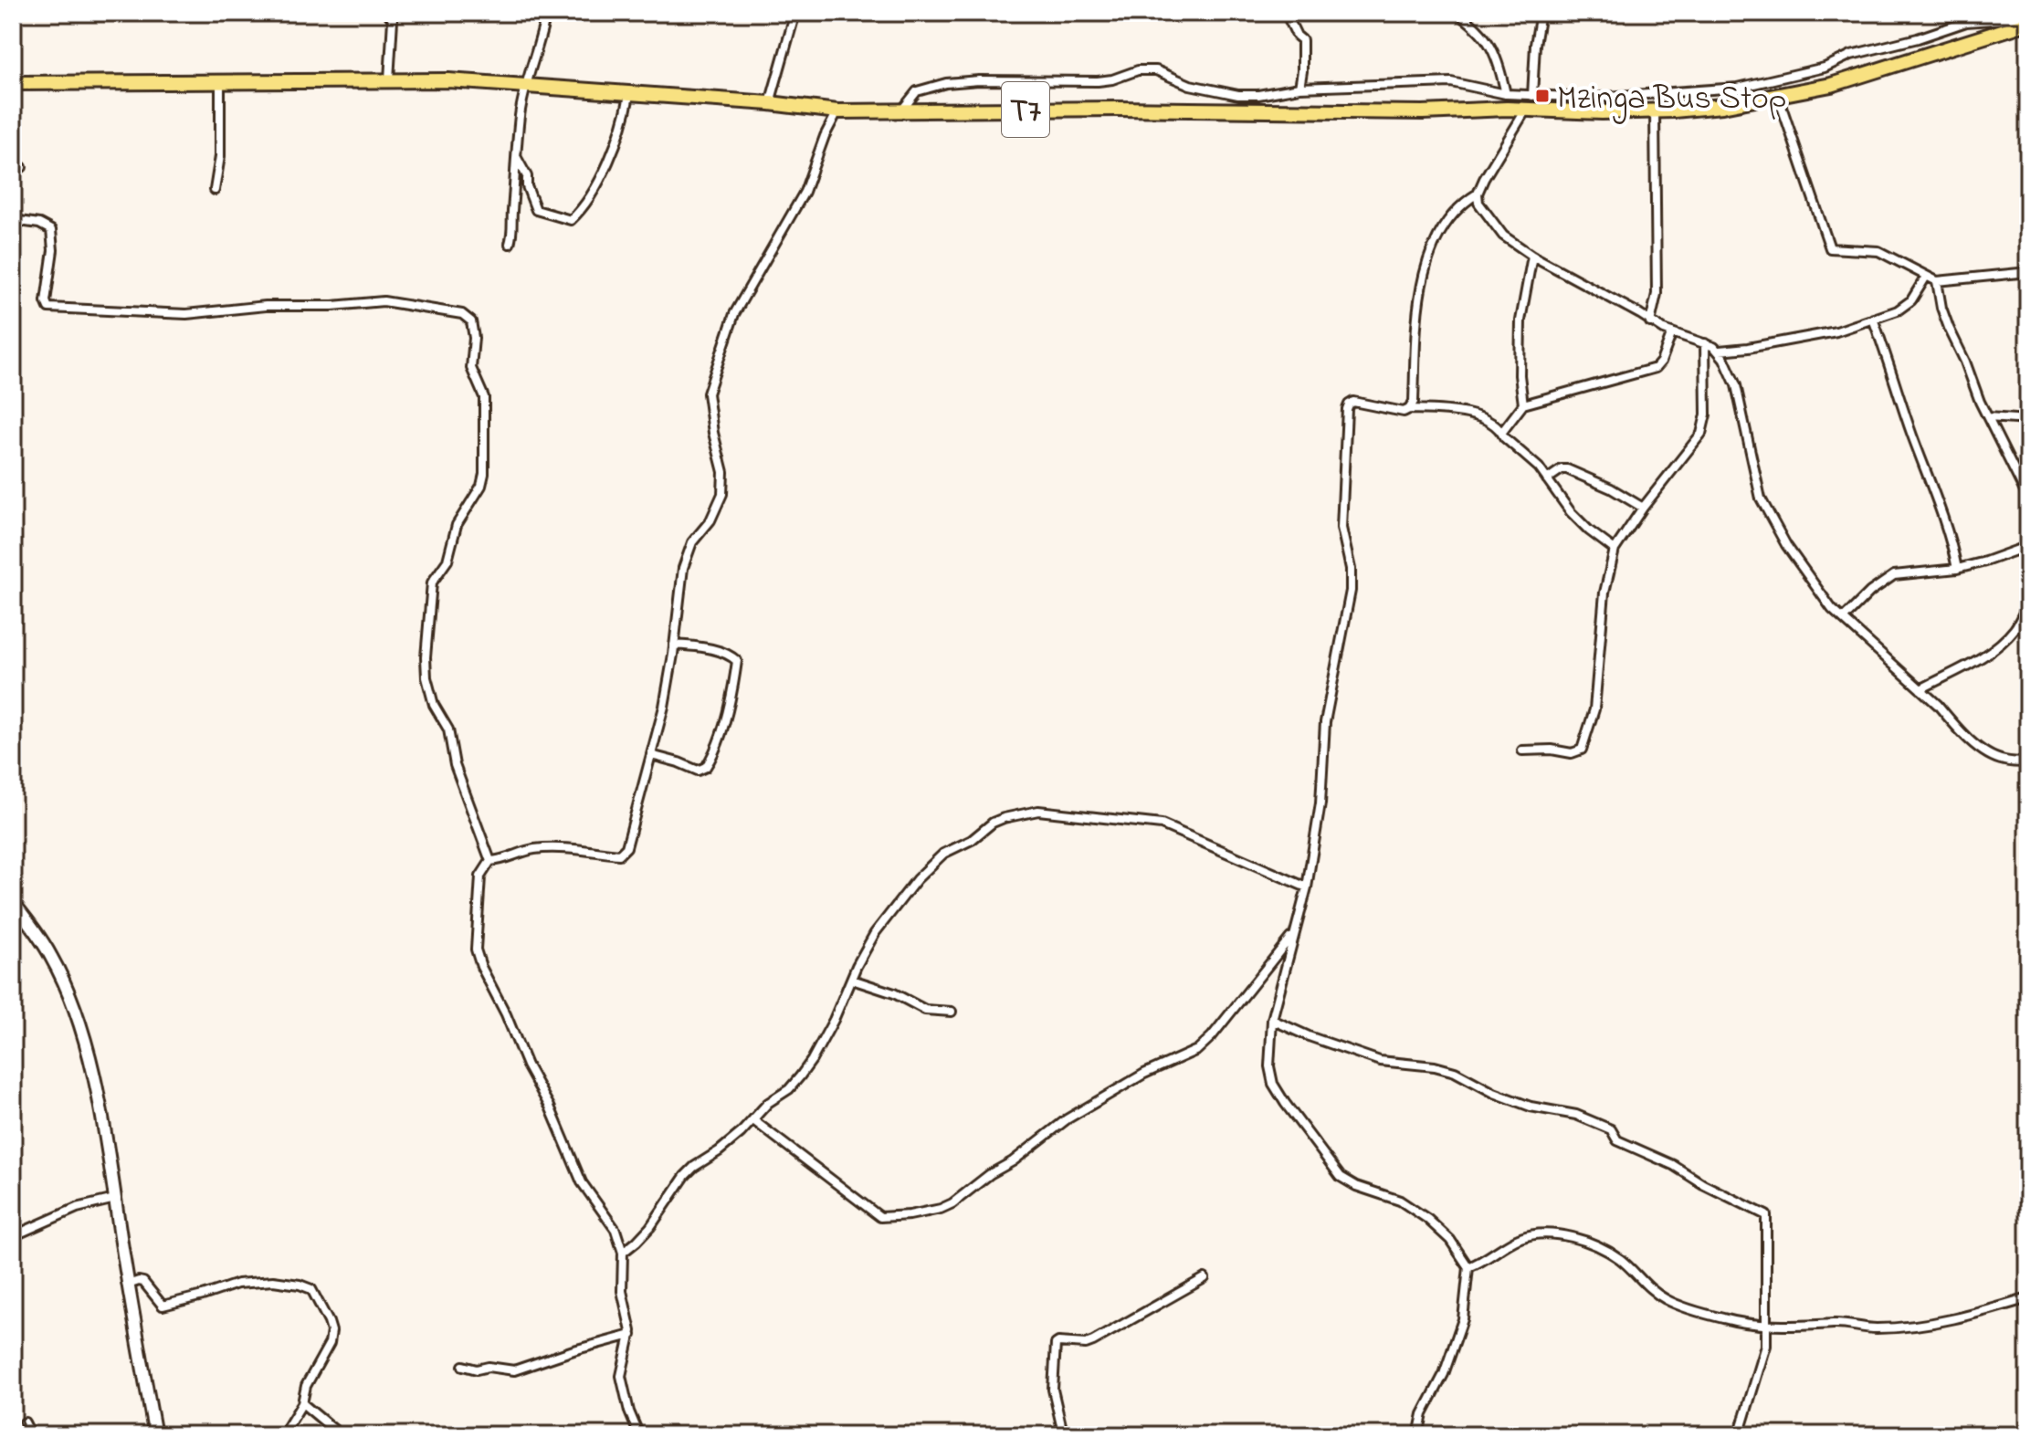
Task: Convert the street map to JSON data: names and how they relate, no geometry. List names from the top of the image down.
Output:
{
  "streets": {
    "highway": ["T7"]
  },
  "places": {
    "transit": ["Mzinga Bus Stop"]
  }
}
